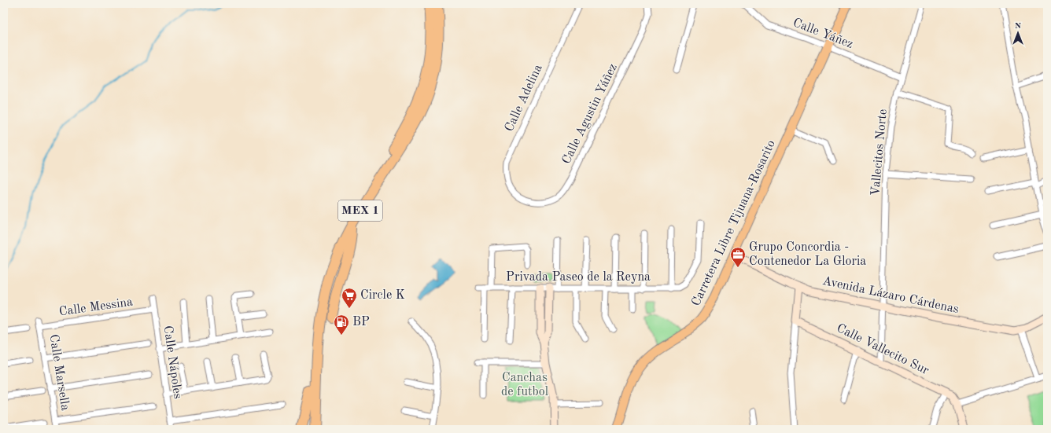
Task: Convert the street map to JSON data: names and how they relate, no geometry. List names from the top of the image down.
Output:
{
  "streets": {
    "highway": ["MEX 1"],
    "main road": ["Carretera Libre Tijuana-Rosarito"],
    "street": [
      "Calle Yáñez",
      "Calle Adelina",
      "Calle Agustin Yáñez",
      "Vallecitos Norte",
      "Privada Paseo de la Reyna",
      "Avenida Lázaro Cárdenas",
      "Calle Messina",
      "Calle Vallecito Sur",
      "Calle Nápoles",
      "Calle Marsella"
    ]
  },
  "crossings": [
    ["Calle Yáñez", "Vallecitos Norte"],
    ["Calle Yáñez", "Carretera Libre Tijuana-Rosarito"],
    ["Calle Adelina", "Calle Agustin Yáñez"],
    ["Vallecitos Norte", "Avenida Lázaro Cárdenas"],
    ["Vallecitos Norte", "Calle Vallecito Sur"],
    ["Carretera Libre Tijuana-Rosarito", "Avenida Lázaro Cárdenas"],
    ["Calle Messina", "Calle Nápoles"],
    ["Calle Messina", "Calle Marsella"]
  ],
  "parks": ["Canchas de futbol"],
  "places": {
    "office": ["Grupo Concordia - Contenedor La Gloria"],
    "supermarket": ["Circle K"],
    "fuel station": ["BP"]
  },
  "north": "top"
}
